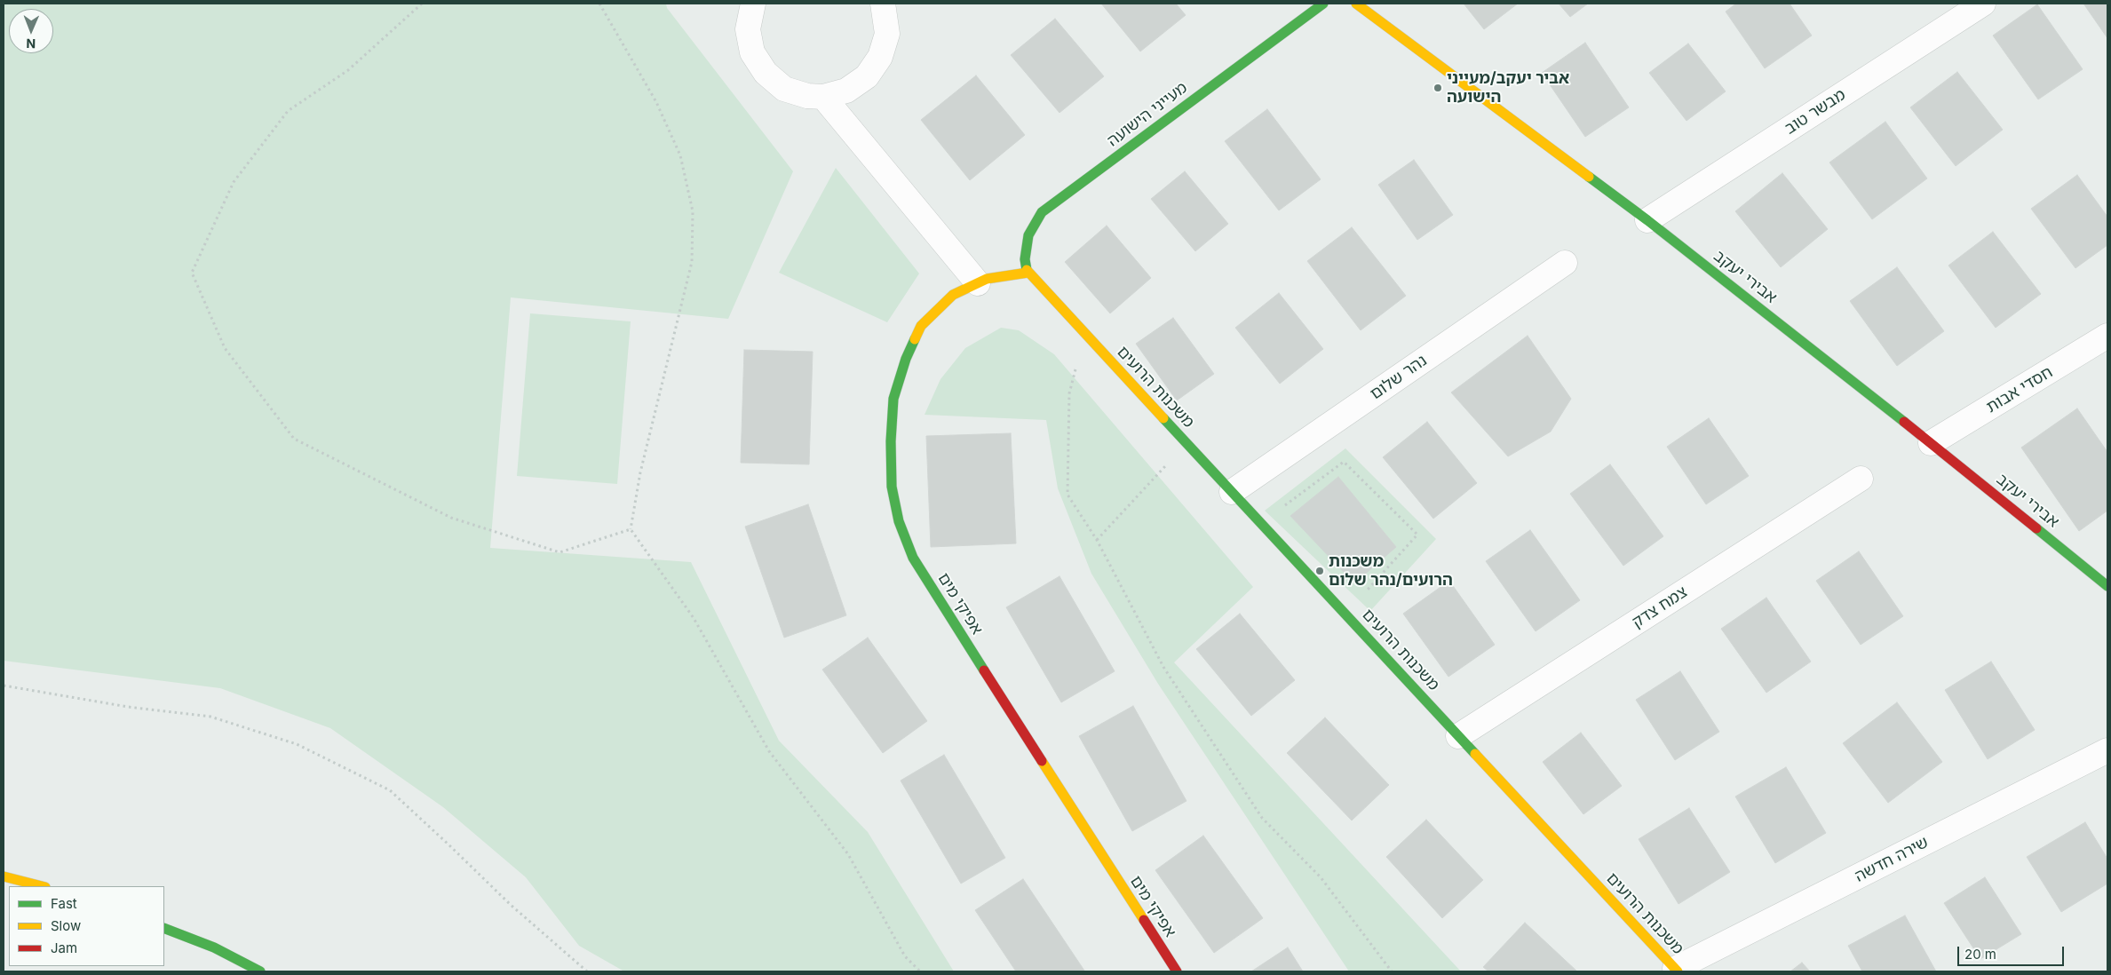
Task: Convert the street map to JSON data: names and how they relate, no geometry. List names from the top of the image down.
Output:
{
  "streets": {
    "street": [
      "מבשר טוב",
      "מעייני הישועה",
      "אבירי יעקב",
      "נהר שלום",
      "משכנות הרועים",
      "חסדי אבות",
      "אפיקי מים",
      "צמח צדק",
      "שירה חדשה"
    ]
  },
  "crossings": [
    ["מבשר טוב", "אבירי יעקב"],
    ["מעייני הישועה", "משכנות הרועים"],
    ["מעייני הישועה", "אפיקי מים"],
    ["אבירי יעקב", "חסדי אבות"],
    ["נהר שלום", "משכנות הרועים"],
    ["משכנות הרועים", "אפיקי מים"],
    ["משכנות הרועים", "צמח צדק"],
    ["משכנות הרועים", "שירה חדשה"]
  ],
  "places": ["אביר יעקב/מעייני הישועה", "משכנות הרועים/נהר שלום"],
  "legend": ["Fast", "Slow", "Jam"],
  "scale_bar": "20 m",
  "north": "bottom"
}
